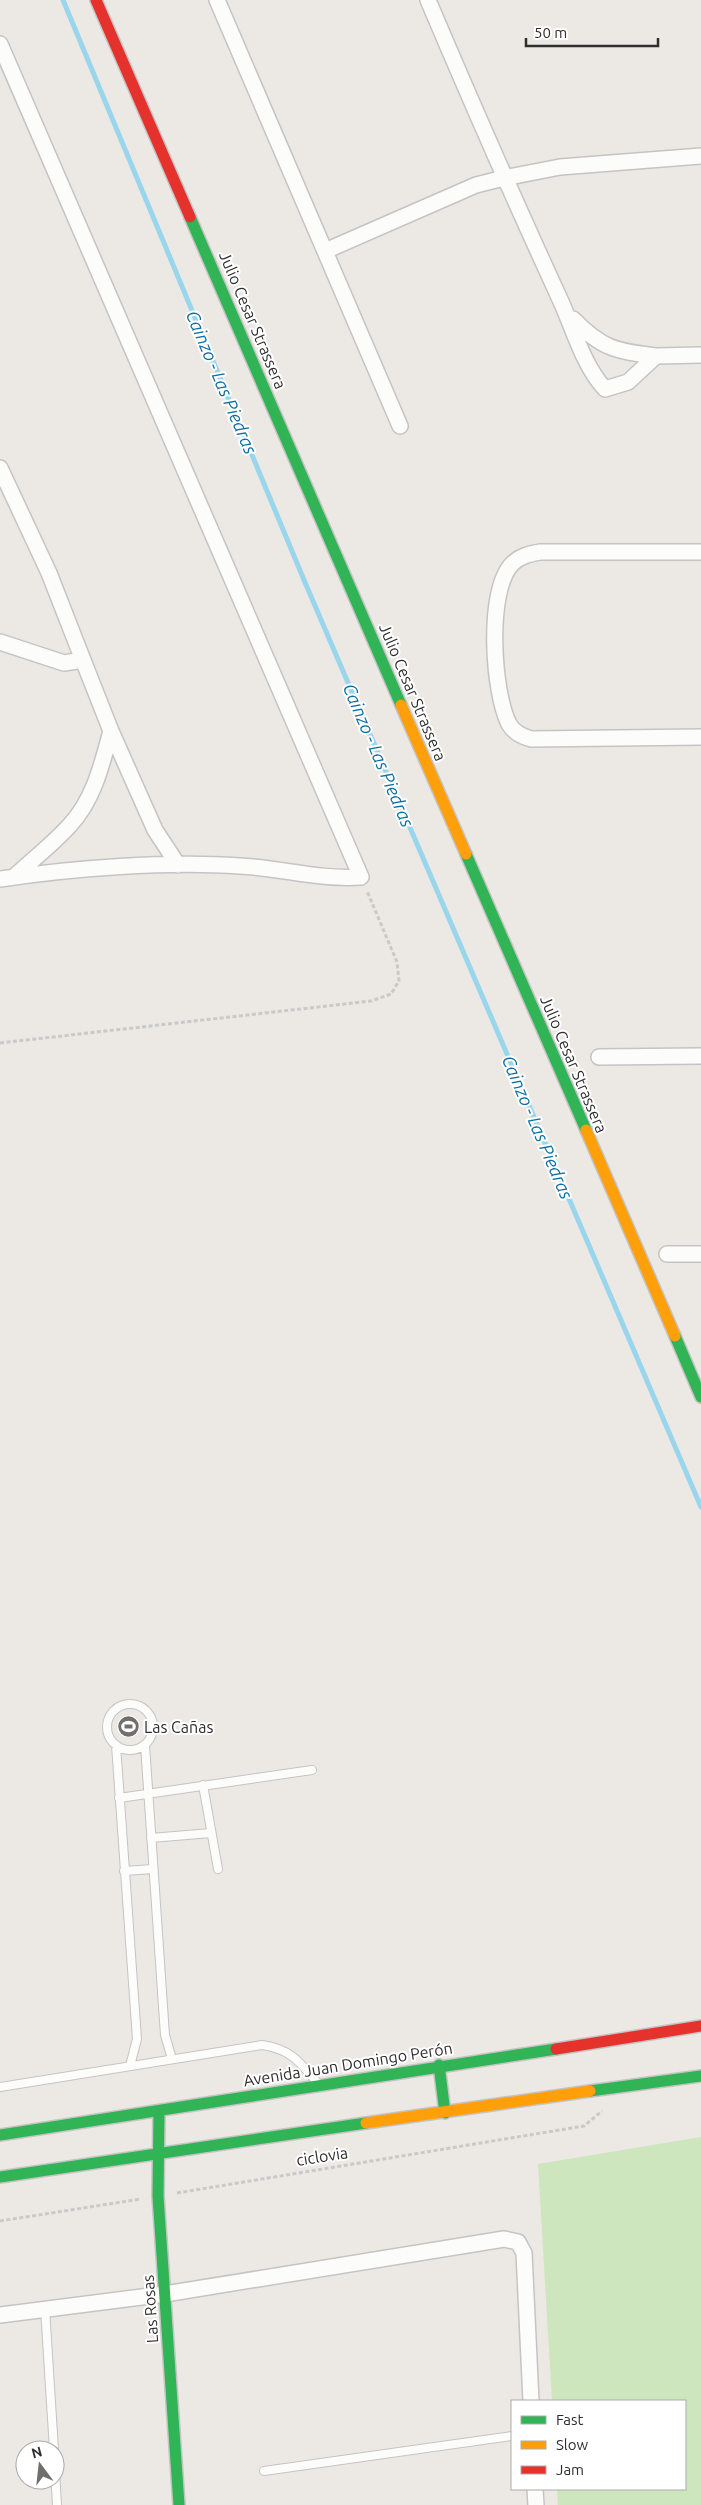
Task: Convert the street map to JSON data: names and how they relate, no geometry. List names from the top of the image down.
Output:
{
  "streets": {
    "street": ["Julio Cesar Strassera", "Avenida Juan Domingo Perón", "Las Rosas"],
    "path": ["ciclovia"]
  },
  "crossings": [
    ["Avenida Juan Domingo Perón", "Las Rosas"],
    ["ciclovia", "Las Rosas"]
  ],
  "water": ["Cainzo - Las Piedras"],
  "places": {
    "sports": ["Las Cañas"]
  },
  "legend": ["Fast", "Slow", "Jam"],
  "scale_bar": "50 m",
  "north": "top"
}
